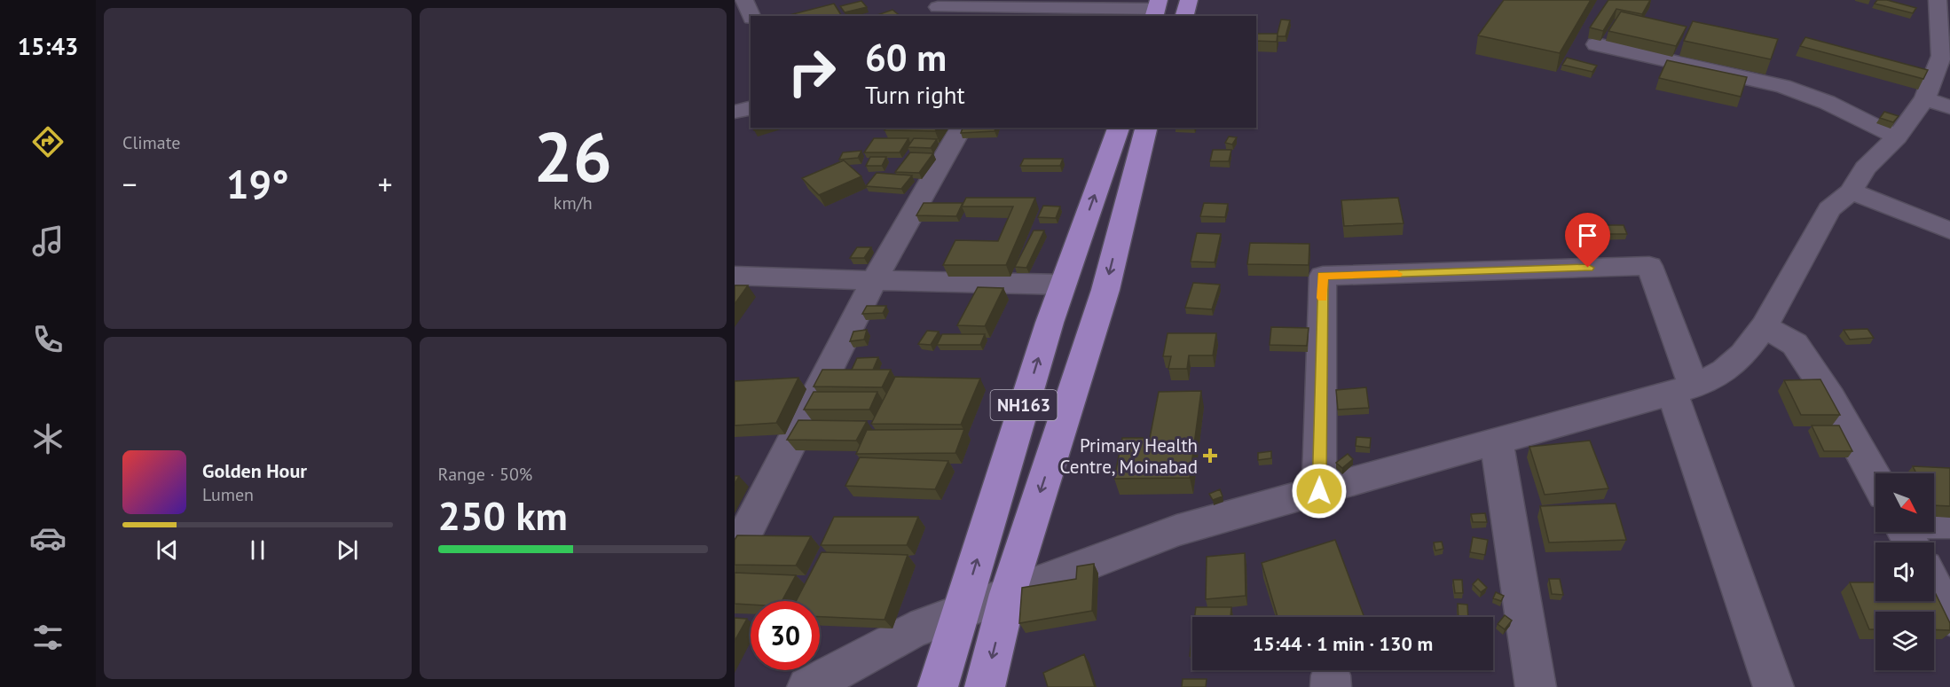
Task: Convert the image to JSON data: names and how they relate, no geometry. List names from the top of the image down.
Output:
{
  "streets": {
    "highway": ["NH163"]
  },
  "places": {
    "health": ["Primary Health Centre, Moinabad"]
  },
  "north": "bottom right",
  "page": {
    "tabs": "15:43",
    "tile": [
      "Climate",
      ["26", "km/h"],
      ["Range · 50%", "250 km"]
    ],
    "turn": ["60 m", "Turn right"],
    "heat": ["−", "19°", "+"],
    "song": ["Golden Hour", "Lumen"],
    "limit": "30",
    "trip": "15:44 · 1 min · 130 m"
  }
}
